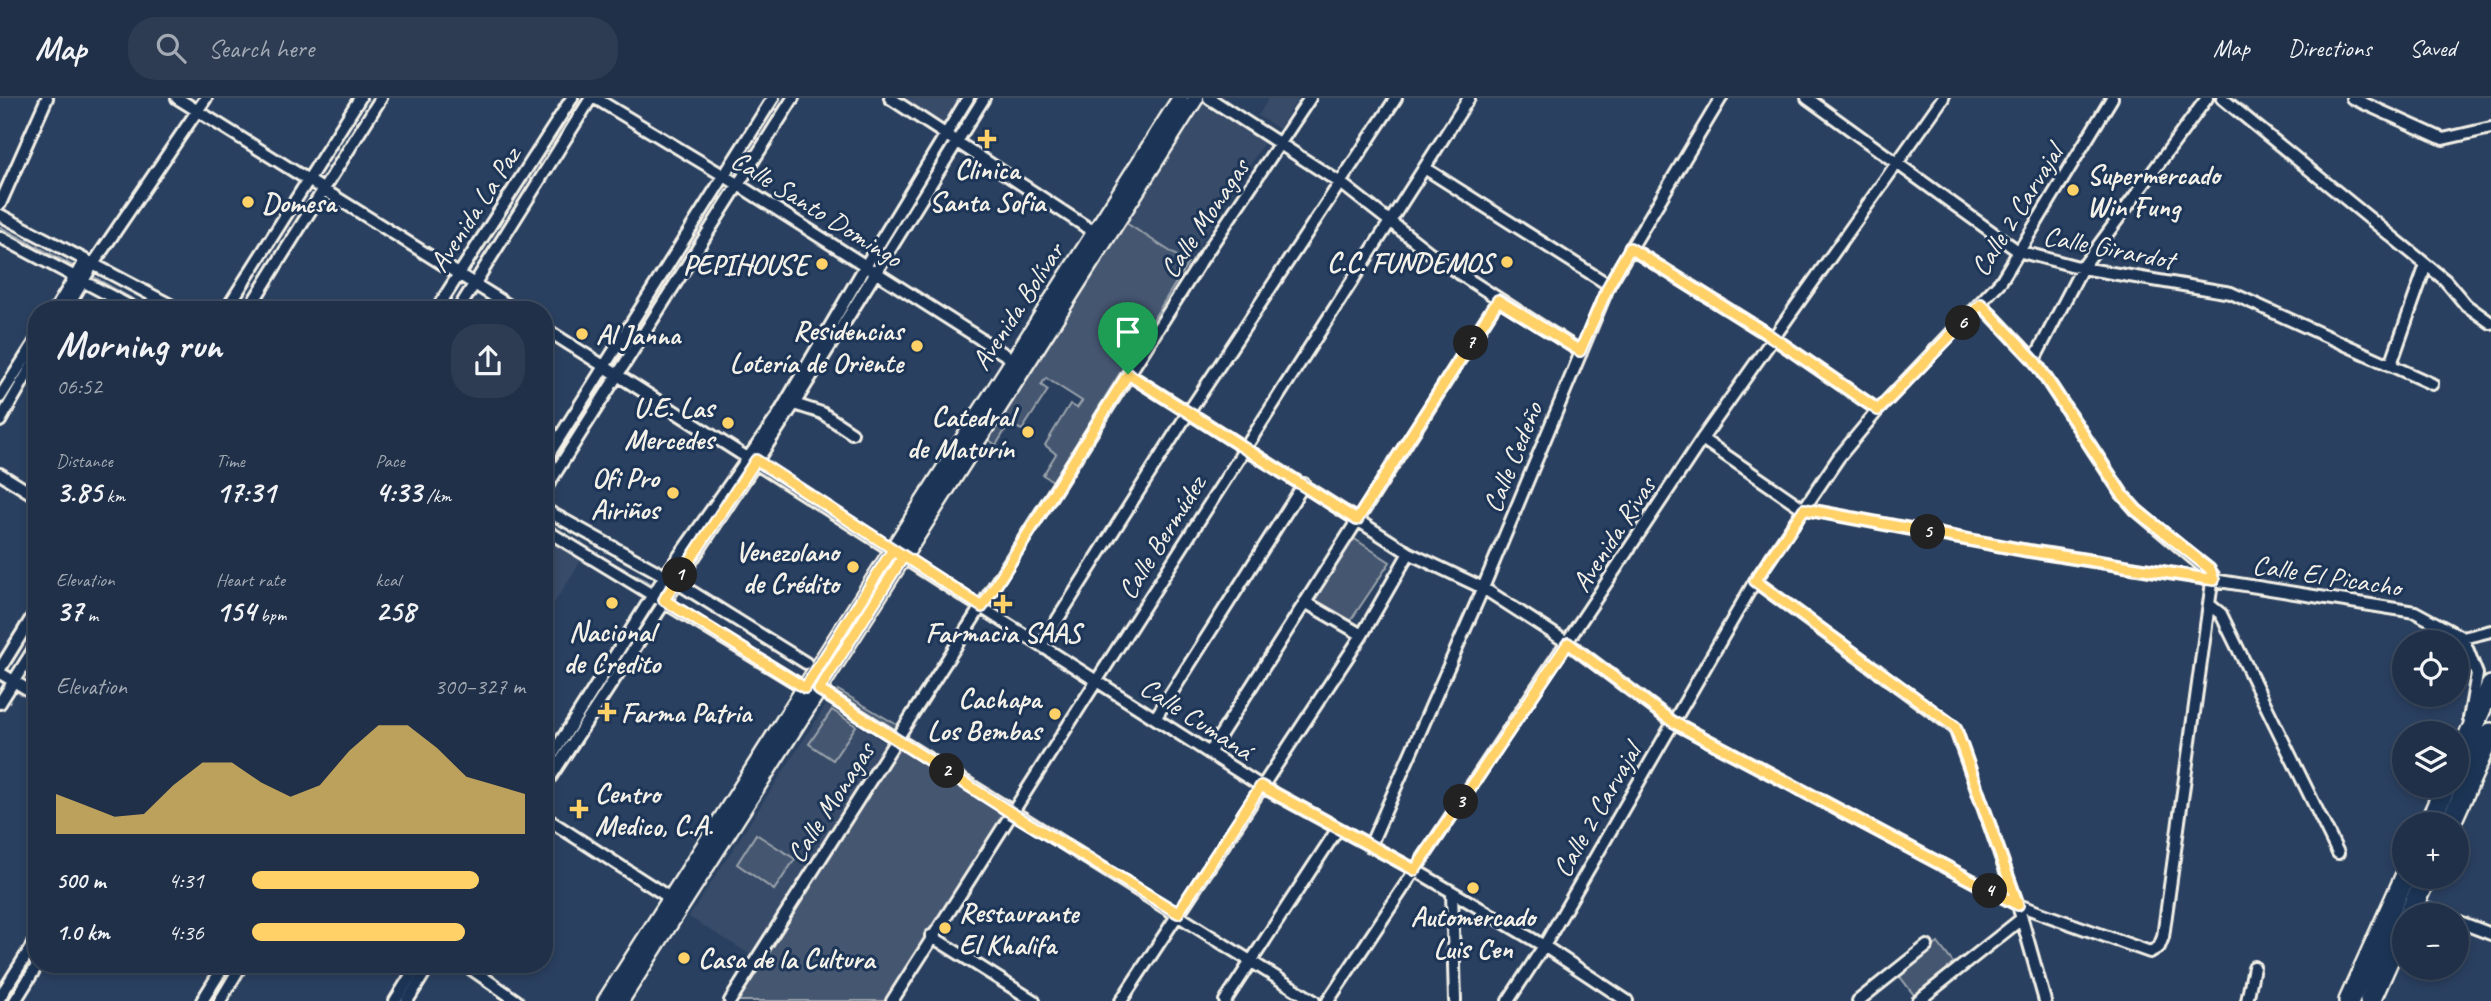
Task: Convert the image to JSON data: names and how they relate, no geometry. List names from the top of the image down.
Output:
{
  "streets": {
    "street": [
      "Calle Santo Domingo",
      "Avenida La Paz",
      "Calle 2 Carvajal",
      "Calle Monagas",
      "Calle Girardot",
      "Avenida Bolívar",
      "Calle Cedeño",
      "Avenida Rivas",
      "Calle Bermúdez",
      "Calle El Picacho",
      "Calle Cumaná"
    ]
  },
  "crossings": [
    ["Calle Santo Domingo", "Avenida La Paz"],
    ["Calle Santo Domingo", "Avenida Bolívar"],
    ["Calle 2 Carvajal", "Calle Girardot"],
    ["Calle 2 Carvajal", "Calle El Picacho"],
    ["Calle 2 Carvajal", "Calle Cumaná"],
    ["Calle Monagas", "Calle Cumaná"],
    ["Calle Girardot", "Avenida Rivas"],
    ["Avenida Bolívar", "Calle Cumaná"],
    ["Calle Cedeño", "Calle Cumaná"],
    ["Avenida Rivas", "Calle El Picacho"],
    ["Avenida Rivas", "Calle Cumaná"],
    ["Calle Bermúdez", "Calle Cumaná"]
  ],
  "places": {
    "health": [
      "Clinica Santa Sofia",
      "Farmacia SAAS",
      "Farma Patria",
      "Centro Medico, C.A."
    ],
    "other": [
      "Supermercado Win Fung",
      "Domesa",
      "C.C. FUNDEMOS",
      "PEPIHOUSE",
      "Al Janna",
      "Residencias Lotería de Oriente",
      "U.E. Las Mercedes",
      "Catedral de Maturín",
      "Ofi Pro Airiños",
      "Venezolano de Crédito",
      "Nacional de Credito",
      "Cachapa Los Bembas",
      "Automercado Luis Cen",
      "Restaurante El Khalifa",
      "Casa de la Cultura"
    ]
  },
  "page": {
    "header": "Map",
    "search": "Search here",
    "nav": ["Map", "Directions", "Saved"],
    "heading": ["Morning run", "06:52"],
    "pins": [
      "6",
      "7",
      "5",
      "1",
      "2",
      "3",
      "4"
    ],
    "stats": [
      ["Distance", "3.85 km"],
      ["Time", "17:31"],
      ["Pace", "4:33 /km"],
      ["Elevation", "37 m"],
      ["Heart rate", "154 bpm"],
      ["kcal", "258"]
    ],
    "map_buttons": ["+", "−"],
    "chart": ["Elevation", "300–327 m"],
    "list": [
      {
        "name": "500 m",
        "note": "4:31"
      },
      {
        "name": "1.0 km",
        "note": "4:36"
      }
    ]
  }
}
